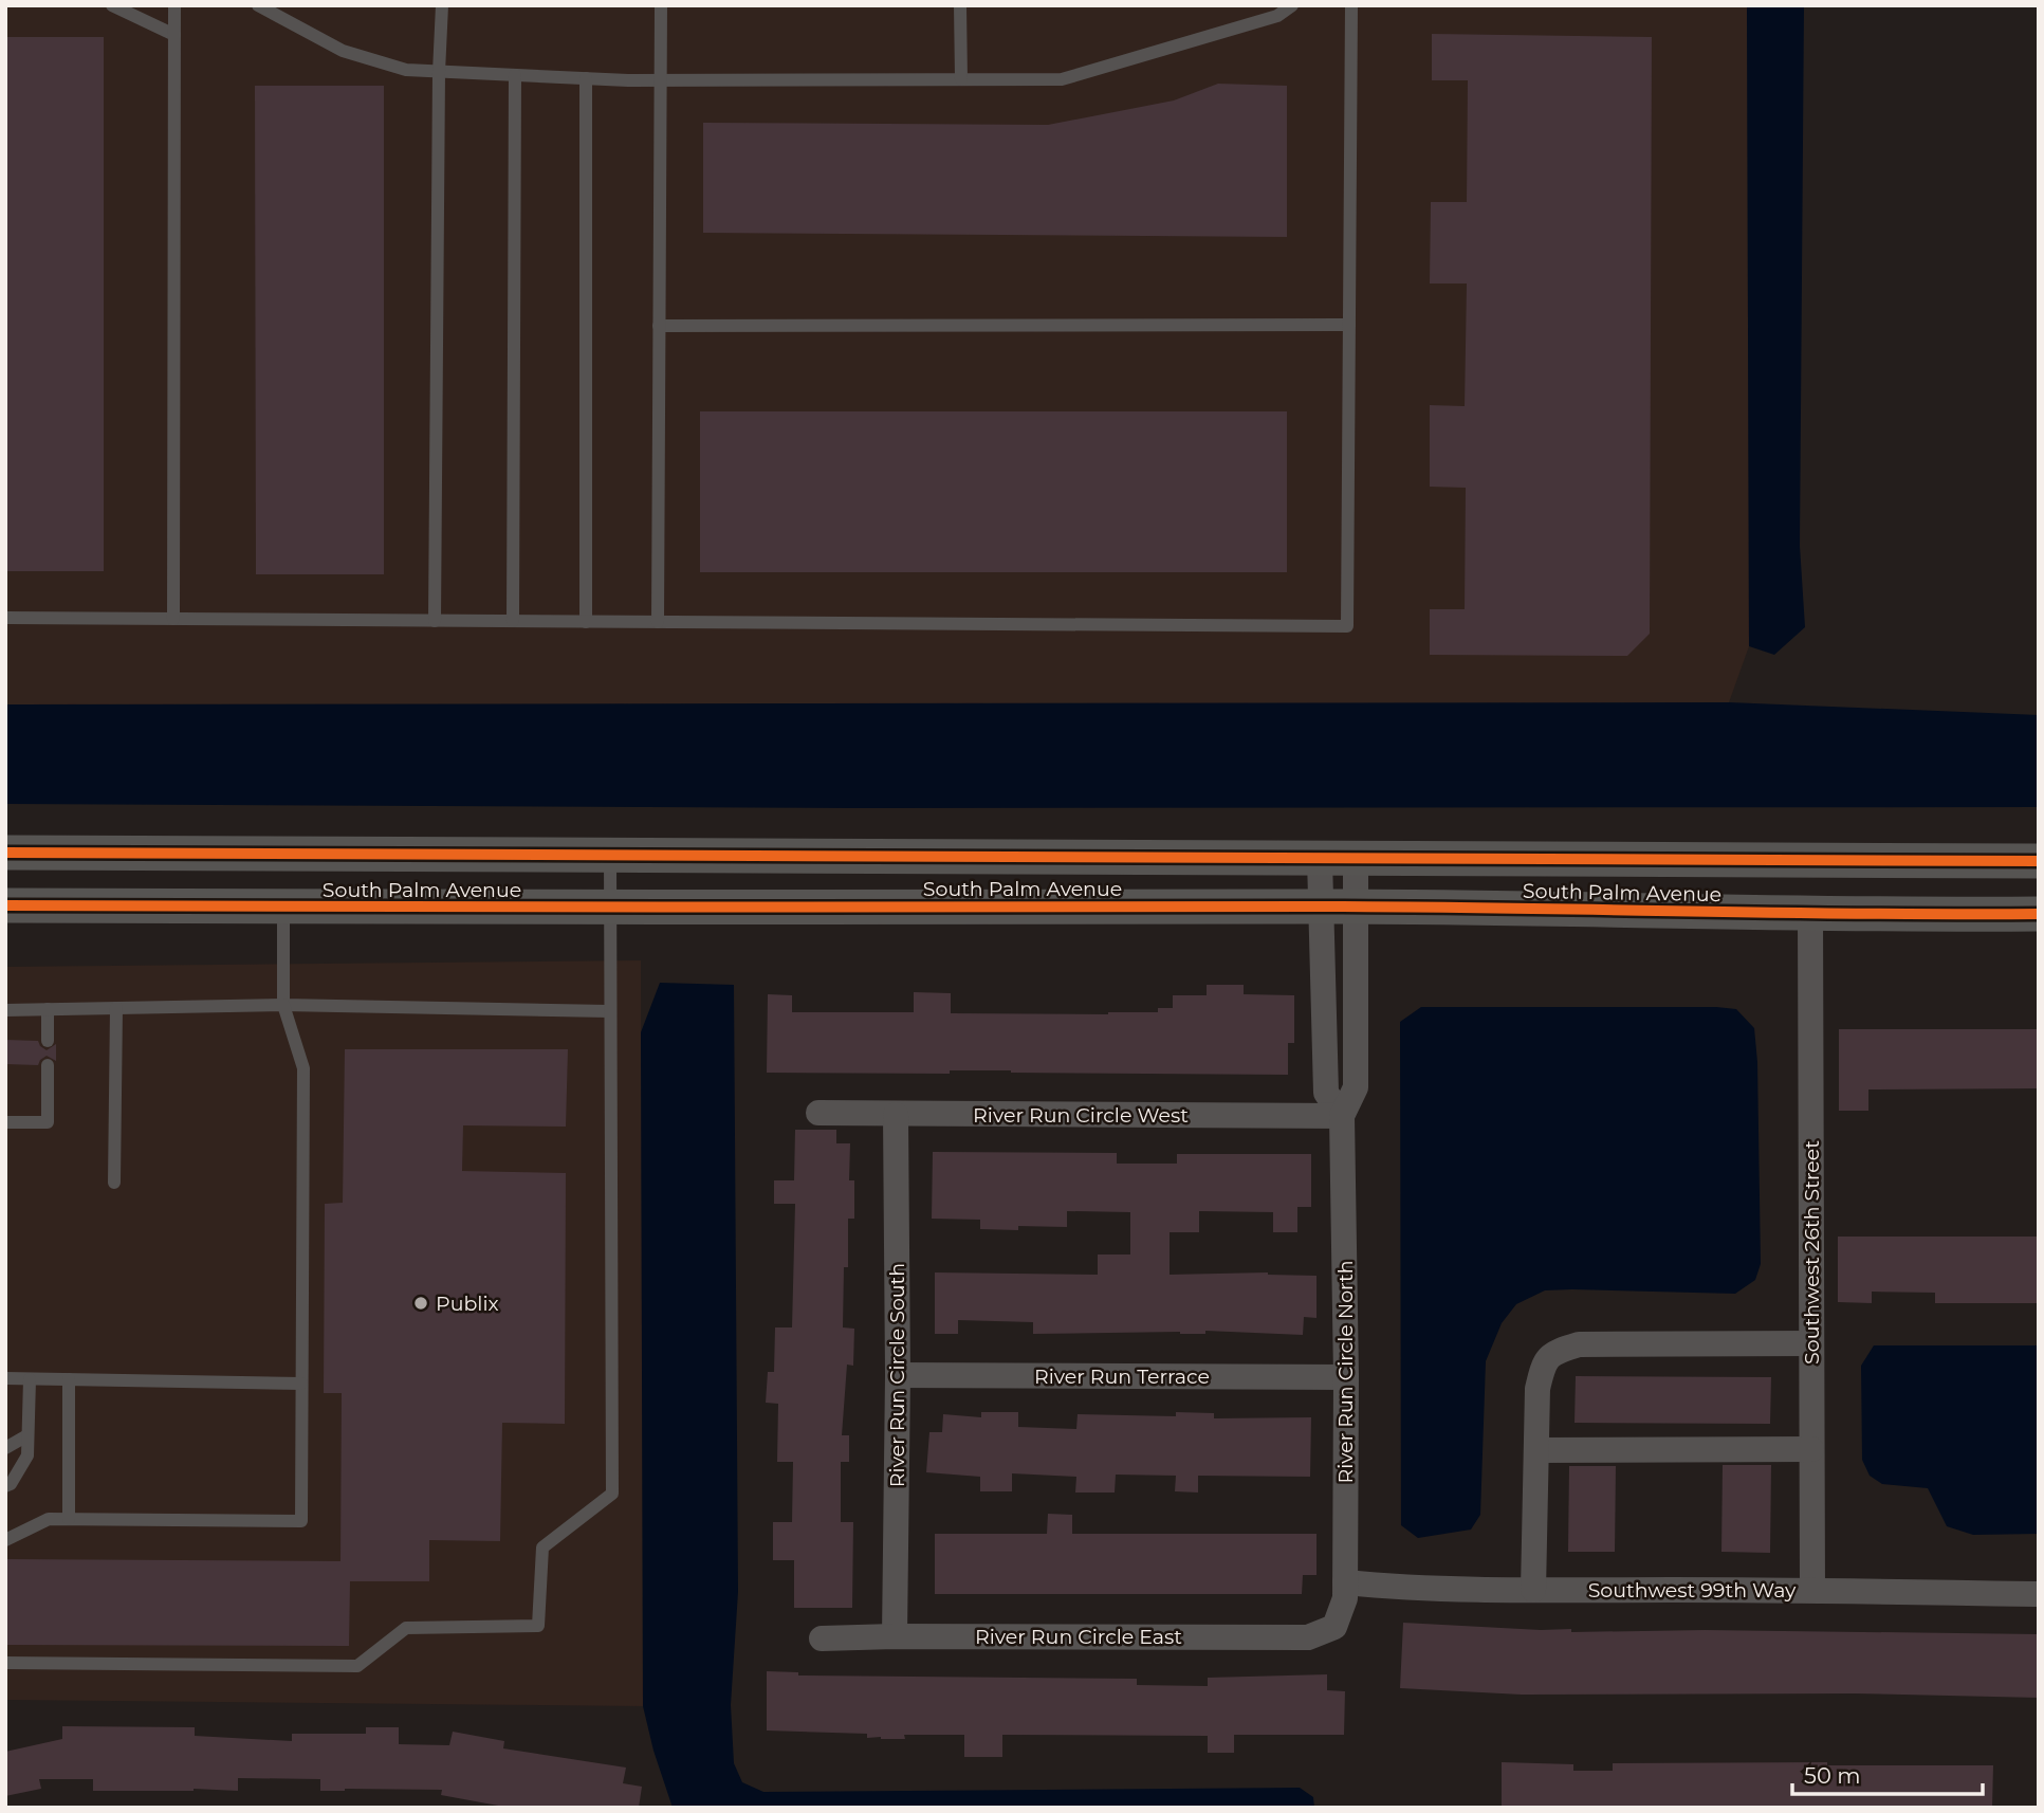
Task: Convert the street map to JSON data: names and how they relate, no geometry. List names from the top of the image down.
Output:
{
  "streets": {
    "main road": ["South Palm Avenue"],
    "street": [
      "River Run Circle West",
      "Southwest 26th Street",
      "River Run Circle North",
      "River Run Circle South",
      "River Run Terrace",
      "Southwest 99th Way",
      "River Run Circle East"
    ]
  },
  "crossings": [
    ["South Palm Avenue", "Southwest 26th Street"],
    ["South Palm Avenue", "River Run Circle North"],
    ["River Run Circle West", "River Run Circle North"],
    ["River Run Circle West", "River Run Circle South"],
    ["Southwest 26th Street", "Southwest 99th Way"],
    ["River Run Circle North", "River Run Terrace"],
    ["River Run Circle North", "Southwest 99th Way"],
    ["River Run Circle North", "River Run Circle East"],
    ["River Run Circle South", "River Run Terrace"],
    ["River Run Circle South", "River Run Circle East"]
  ],
  "places": ["Publix"],
  "scale_bar": "50 m"
}
